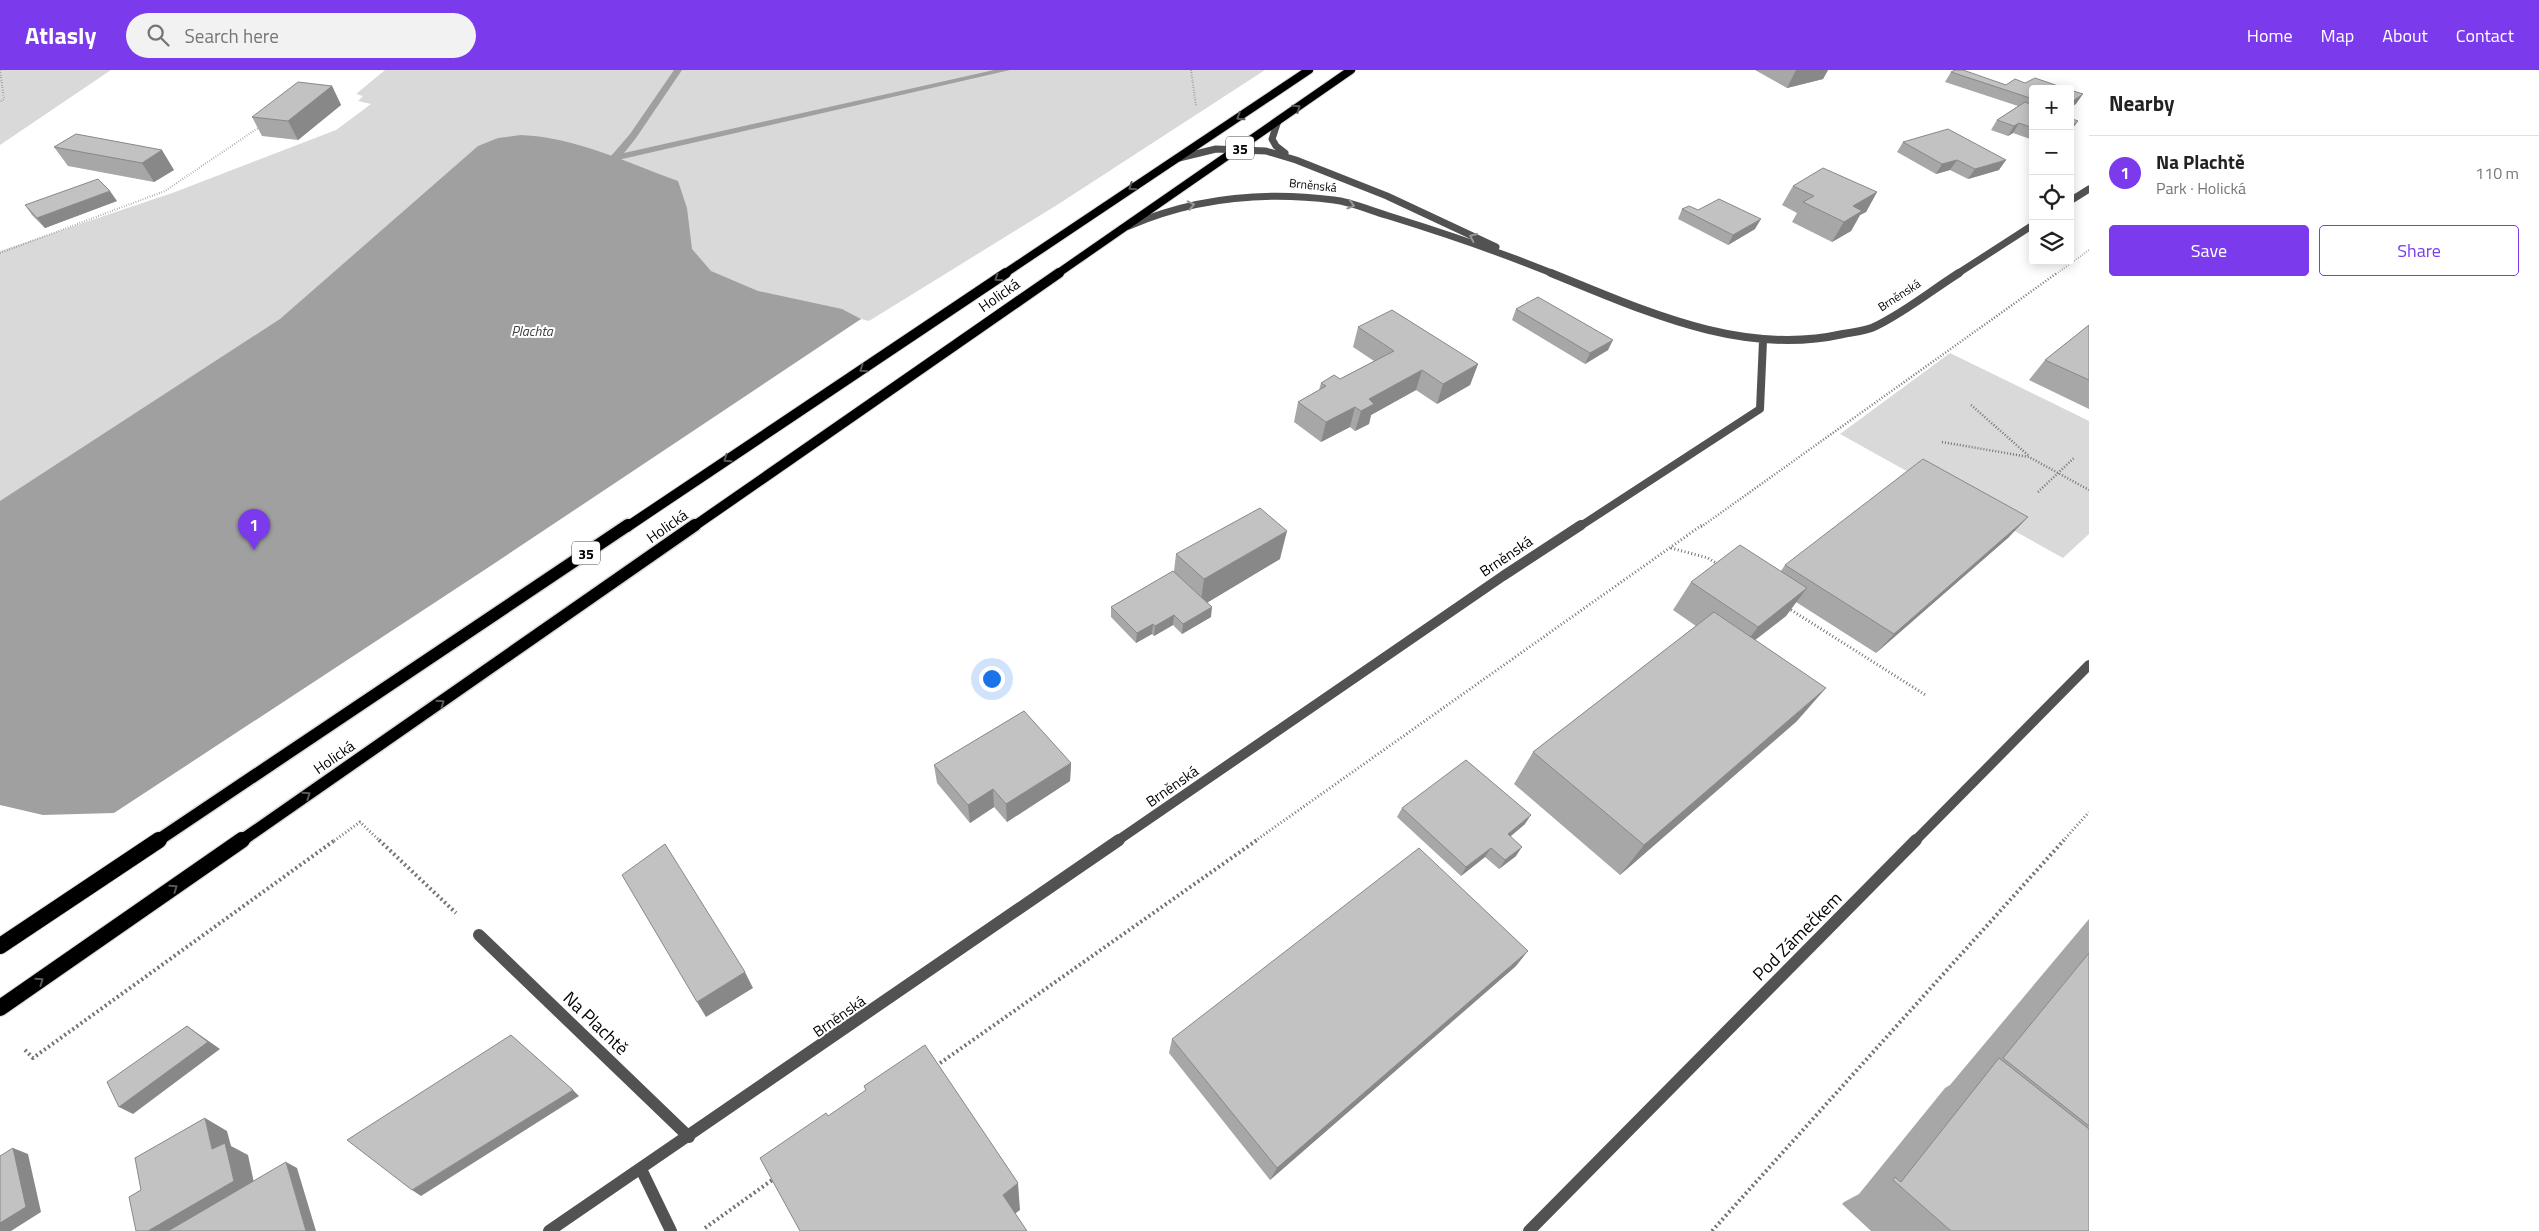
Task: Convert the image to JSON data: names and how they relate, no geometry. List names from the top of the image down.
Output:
{
  "streets": {
    "main road": ["35", "Holická"],
    "street": ["Brněnská", "Pod Zámečkem", "Na Plachtě"]
  },
  "crossings": [
    ["Brněnská", "Holická"],
    ["Brněnská", "Na Plachtě"]
  ],
  "water": ["Plachta"],
  "page": {
    "header": "Atlasly",
    "search": "Search here",
    "nav": [
      "Home",
      "Map",
      "About",
      "Contact"
    ],
    "heading": "Nearby",
    "map_buttons": ["+", "−"],
    "list": [
      {
        "mark": "1",
        "name": "Na Plachtě",
        "note": "Park · Holická",
        "value": "110 m"
      }
    ],
    "buttons": ["Save", "Share"],
    "pins": "1"
  }
}
